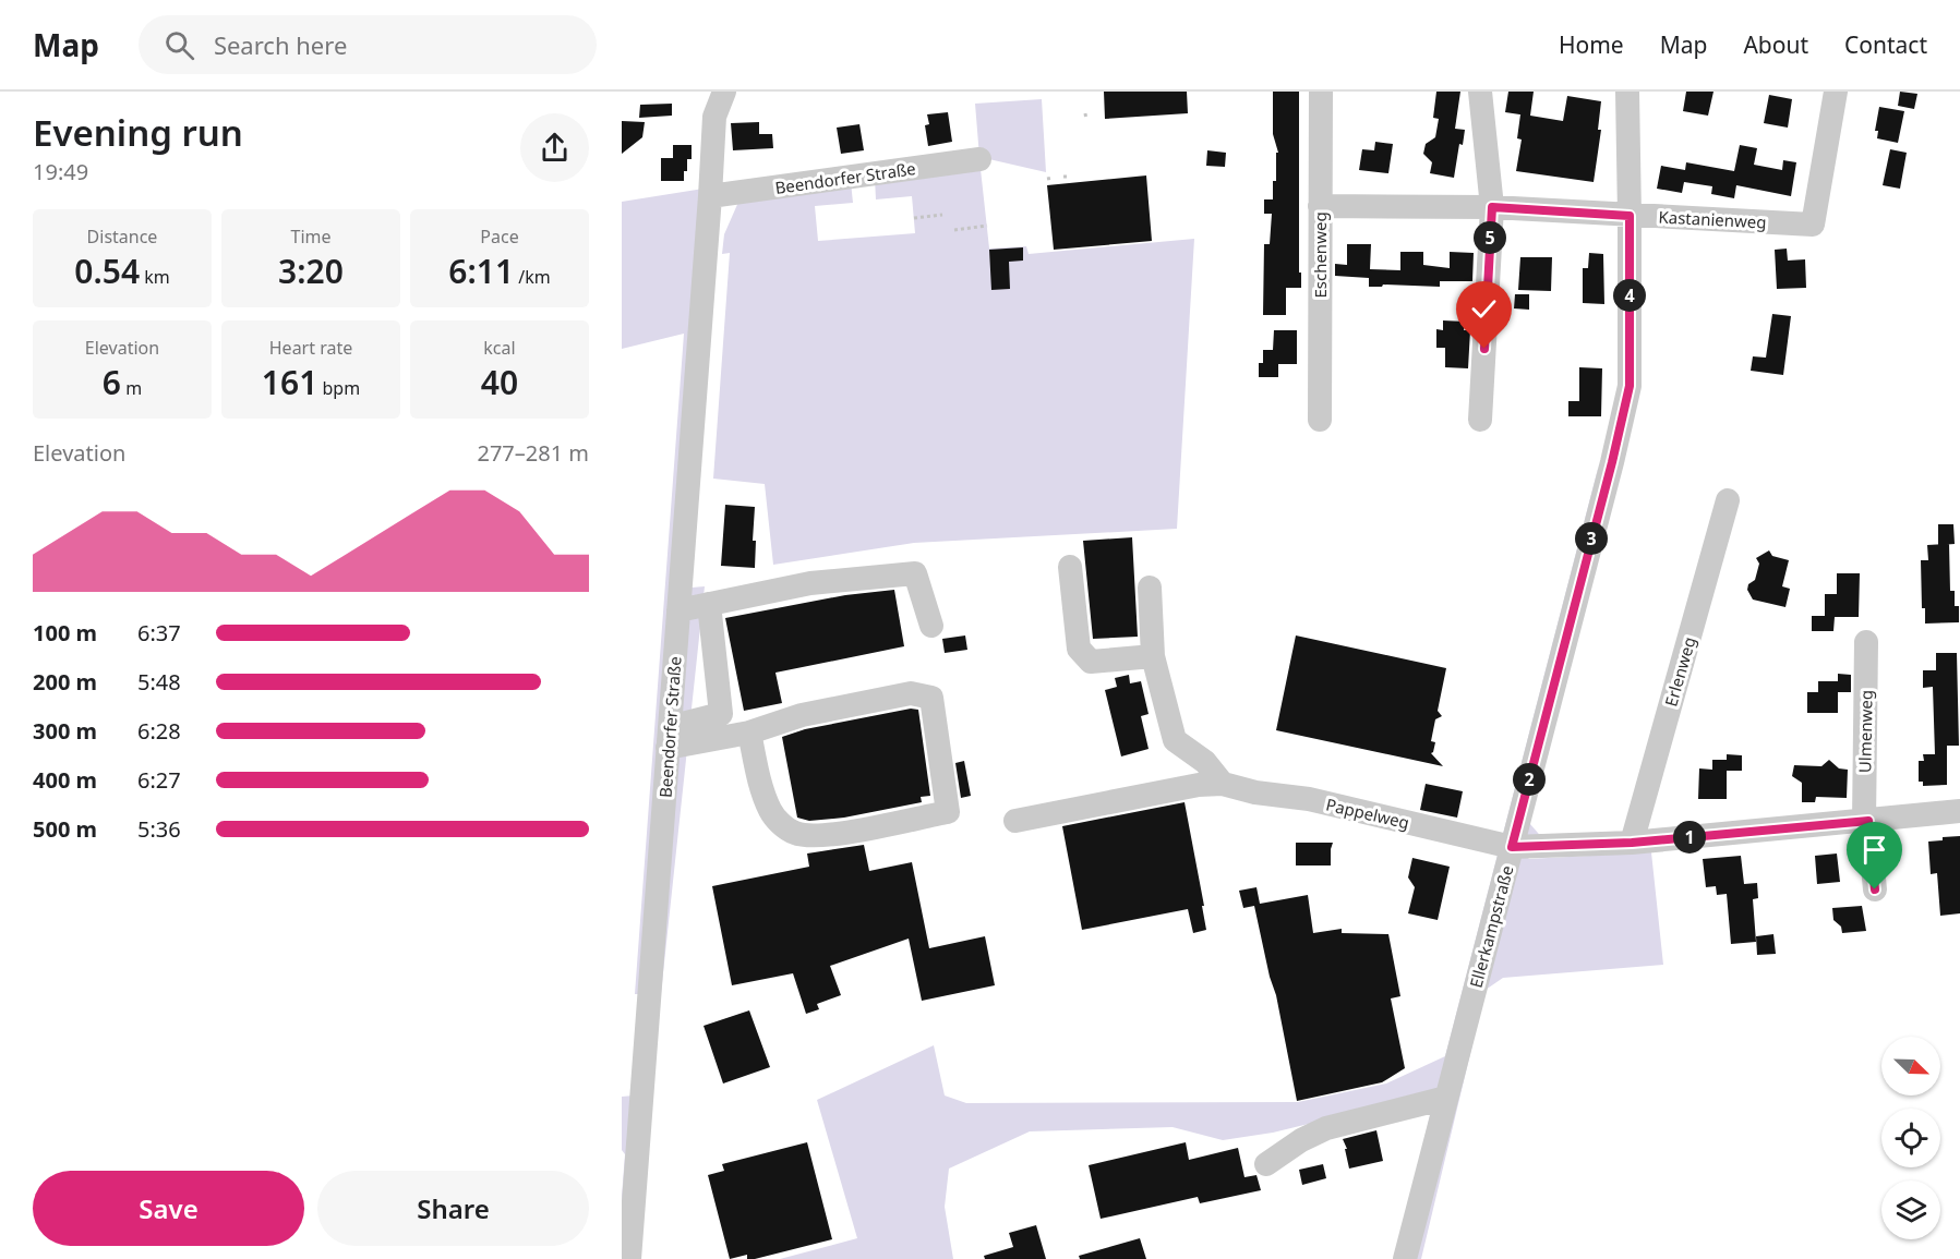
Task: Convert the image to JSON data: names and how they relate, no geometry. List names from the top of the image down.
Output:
{
  "streets": {
    "street": [
      "Beendorfer Straße",
      "Kastanienweg",
      "Eschenweg",
      "Erlenweg",
      "Ulmenweg",
      "Pappelweg",
      "Ellerkampstraße"
    ]
  },
  "crossings": [
    ["Kastanienweg", "Eschenweg"],
    ["Kastanienweg", "Ellerkampstraße"],
    ["Pappelweg", "Ellerkampstraße"]
  ],
  "north": "bottom right",
  "page": {
    "header": "Map",
    "search": "Search here",
    "nav": [
      "Home",
      "Map",
      "About",
      "Contact"
    ],
    "heading": ["Evening run", "19:49"],
    "stats": [
      ["Distance", "0.54 km"],
      ["Time", "3:20"],
      ["Pace", "6:11 /km"],
      ["Elevation", "6 m"],
      ["Heart rate", "161 bpm"],
      ["kcal", "40"]
    ],
    "pins": [
      "5",
      "4",
      "3",
      "2",
      "1"
    ],
    "chart": ["Elevation", "277–281 m"],
    "list": [
      {
        "name": "100 m",
        "note": "6:37"
      },
      {
        "name": "200 m",
        "note": "5:48"
      },
      {
        "name": "300 m",
        "note": "6:28"
      },
      {
        "name": "400 m",
        "note": "6:27"
      },
      {
        "name": "500 m",
        "note": "5:36"
      }
    ],
    "buttons": ["Save", "Share"]
  }
}
